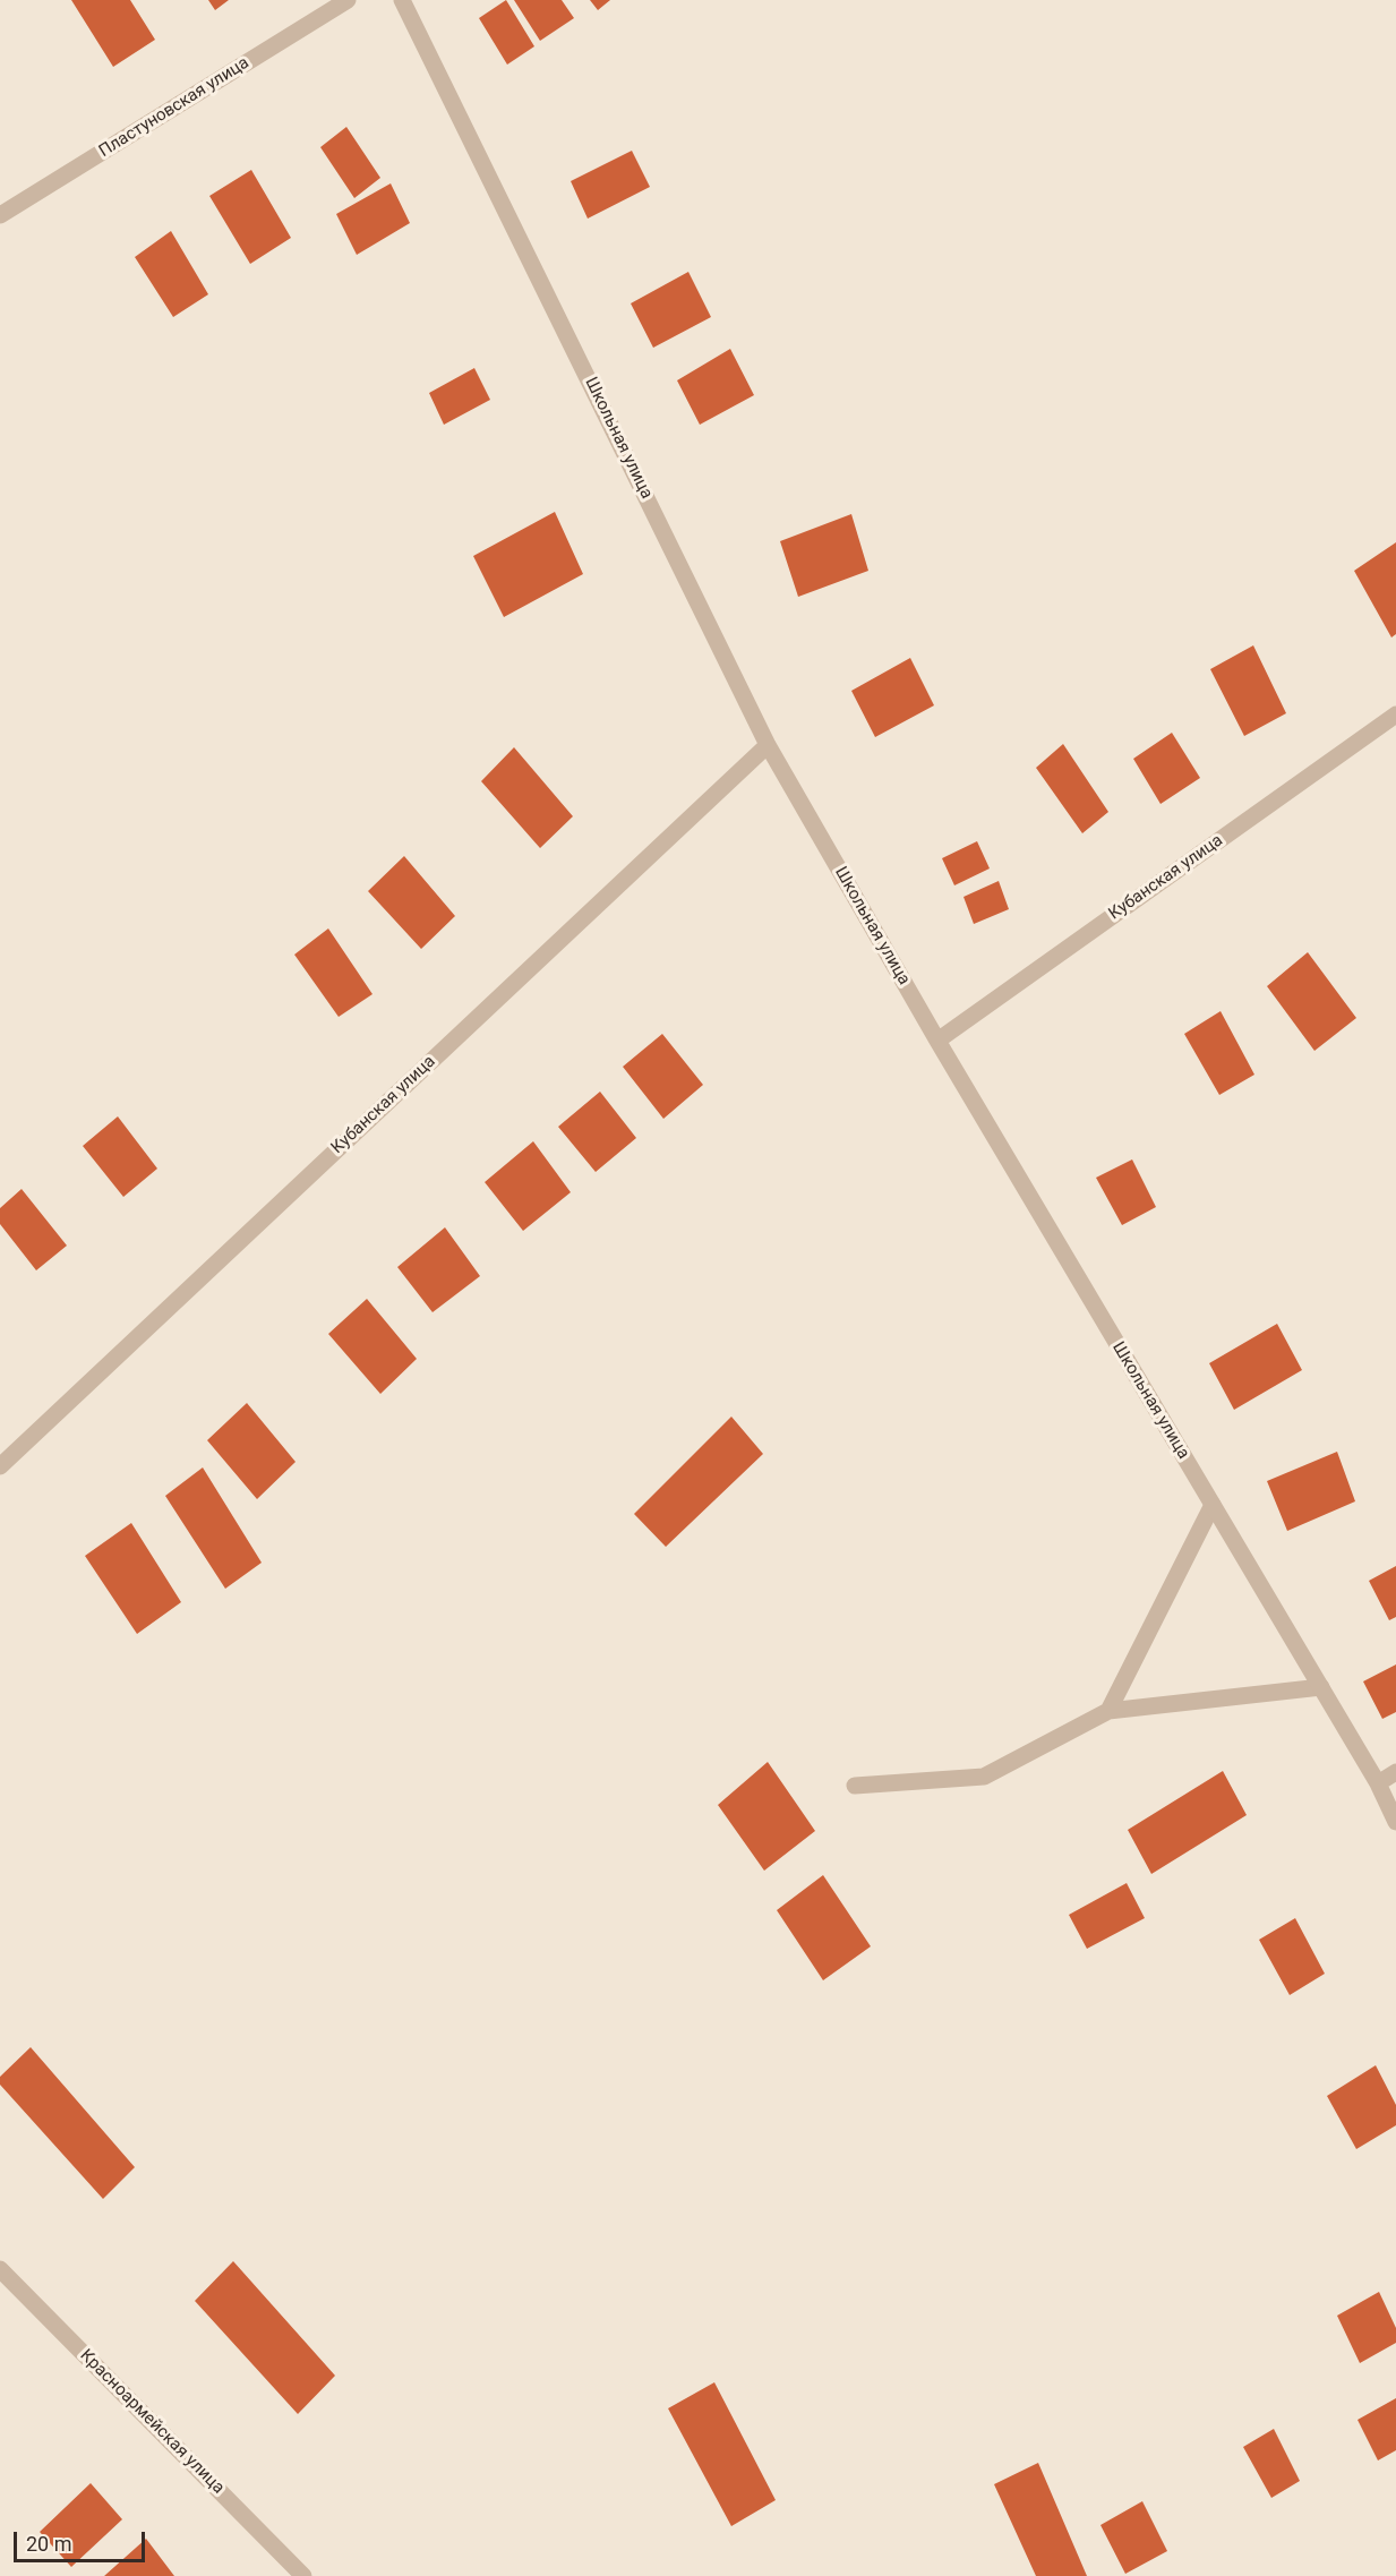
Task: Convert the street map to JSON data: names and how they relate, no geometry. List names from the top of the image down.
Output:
{
  "streets": {
    "street": [
      "Пластуновская улица",
      "Школьная улица",
      "Кубанская улица",
      "Красноармейская улица"
    ]
  },
  "crossings": [
    ["Школьная улица", "Кубанская улица"]
  ],
  "scale_bar": "20 m"
}
